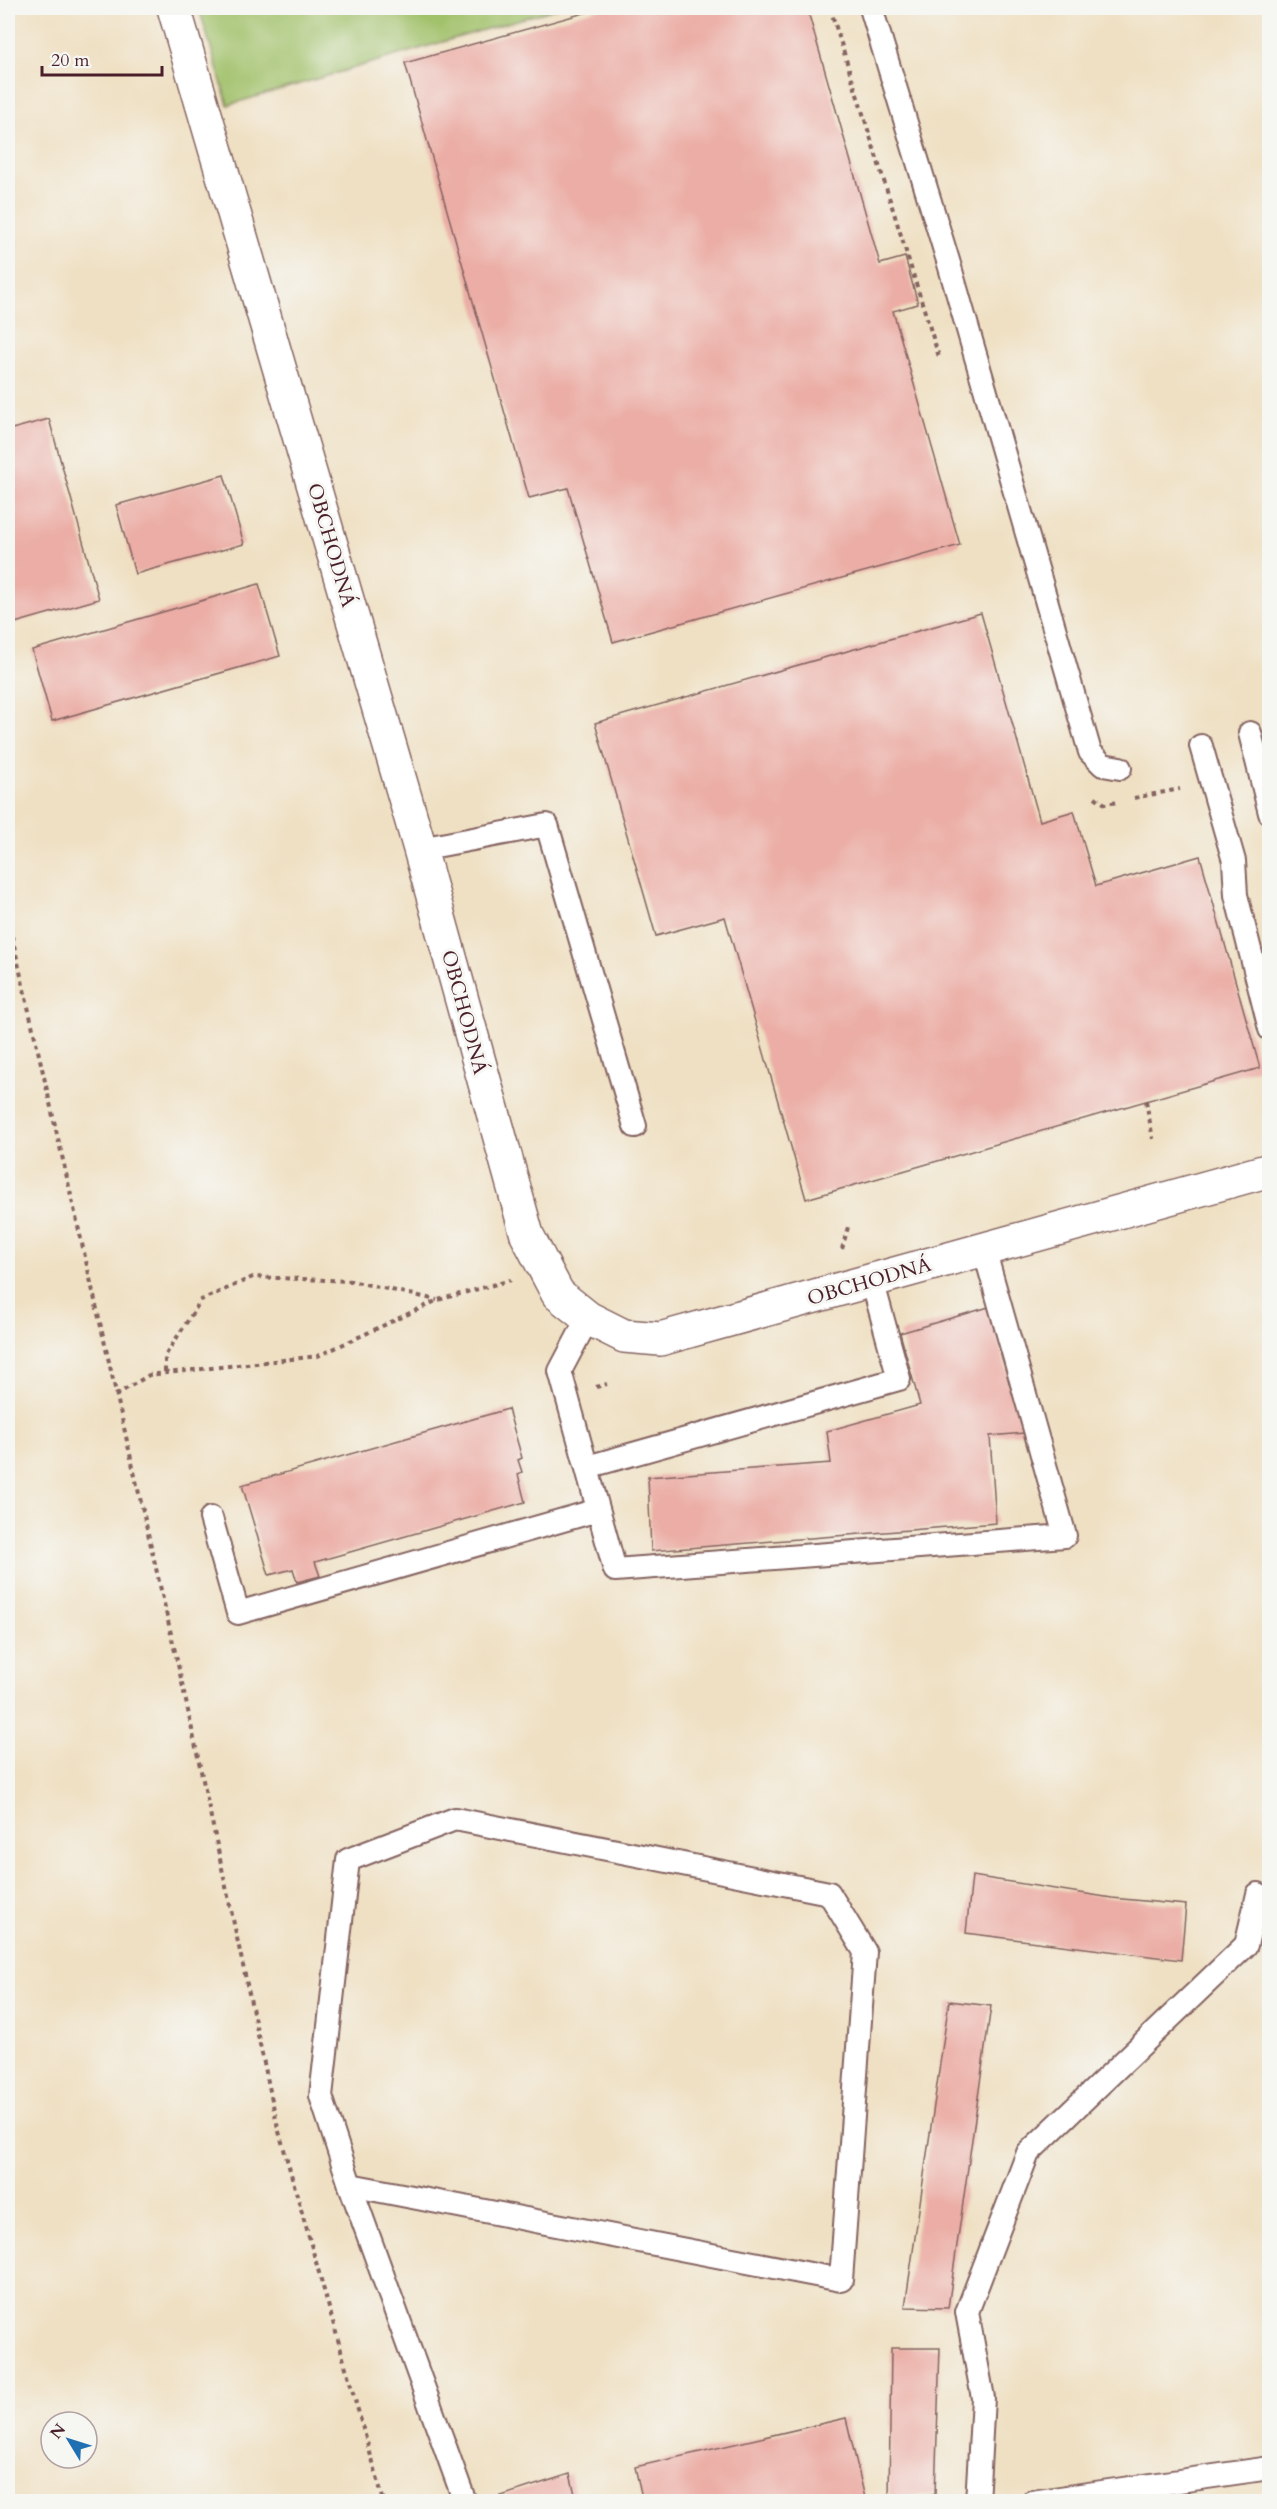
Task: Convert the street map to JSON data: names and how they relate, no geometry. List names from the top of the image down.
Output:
{
  "streets": {
    "street": ["OBCHODNÁ"]
  },
  "scale_bar": "20 m",
  "north": "top left"
}
